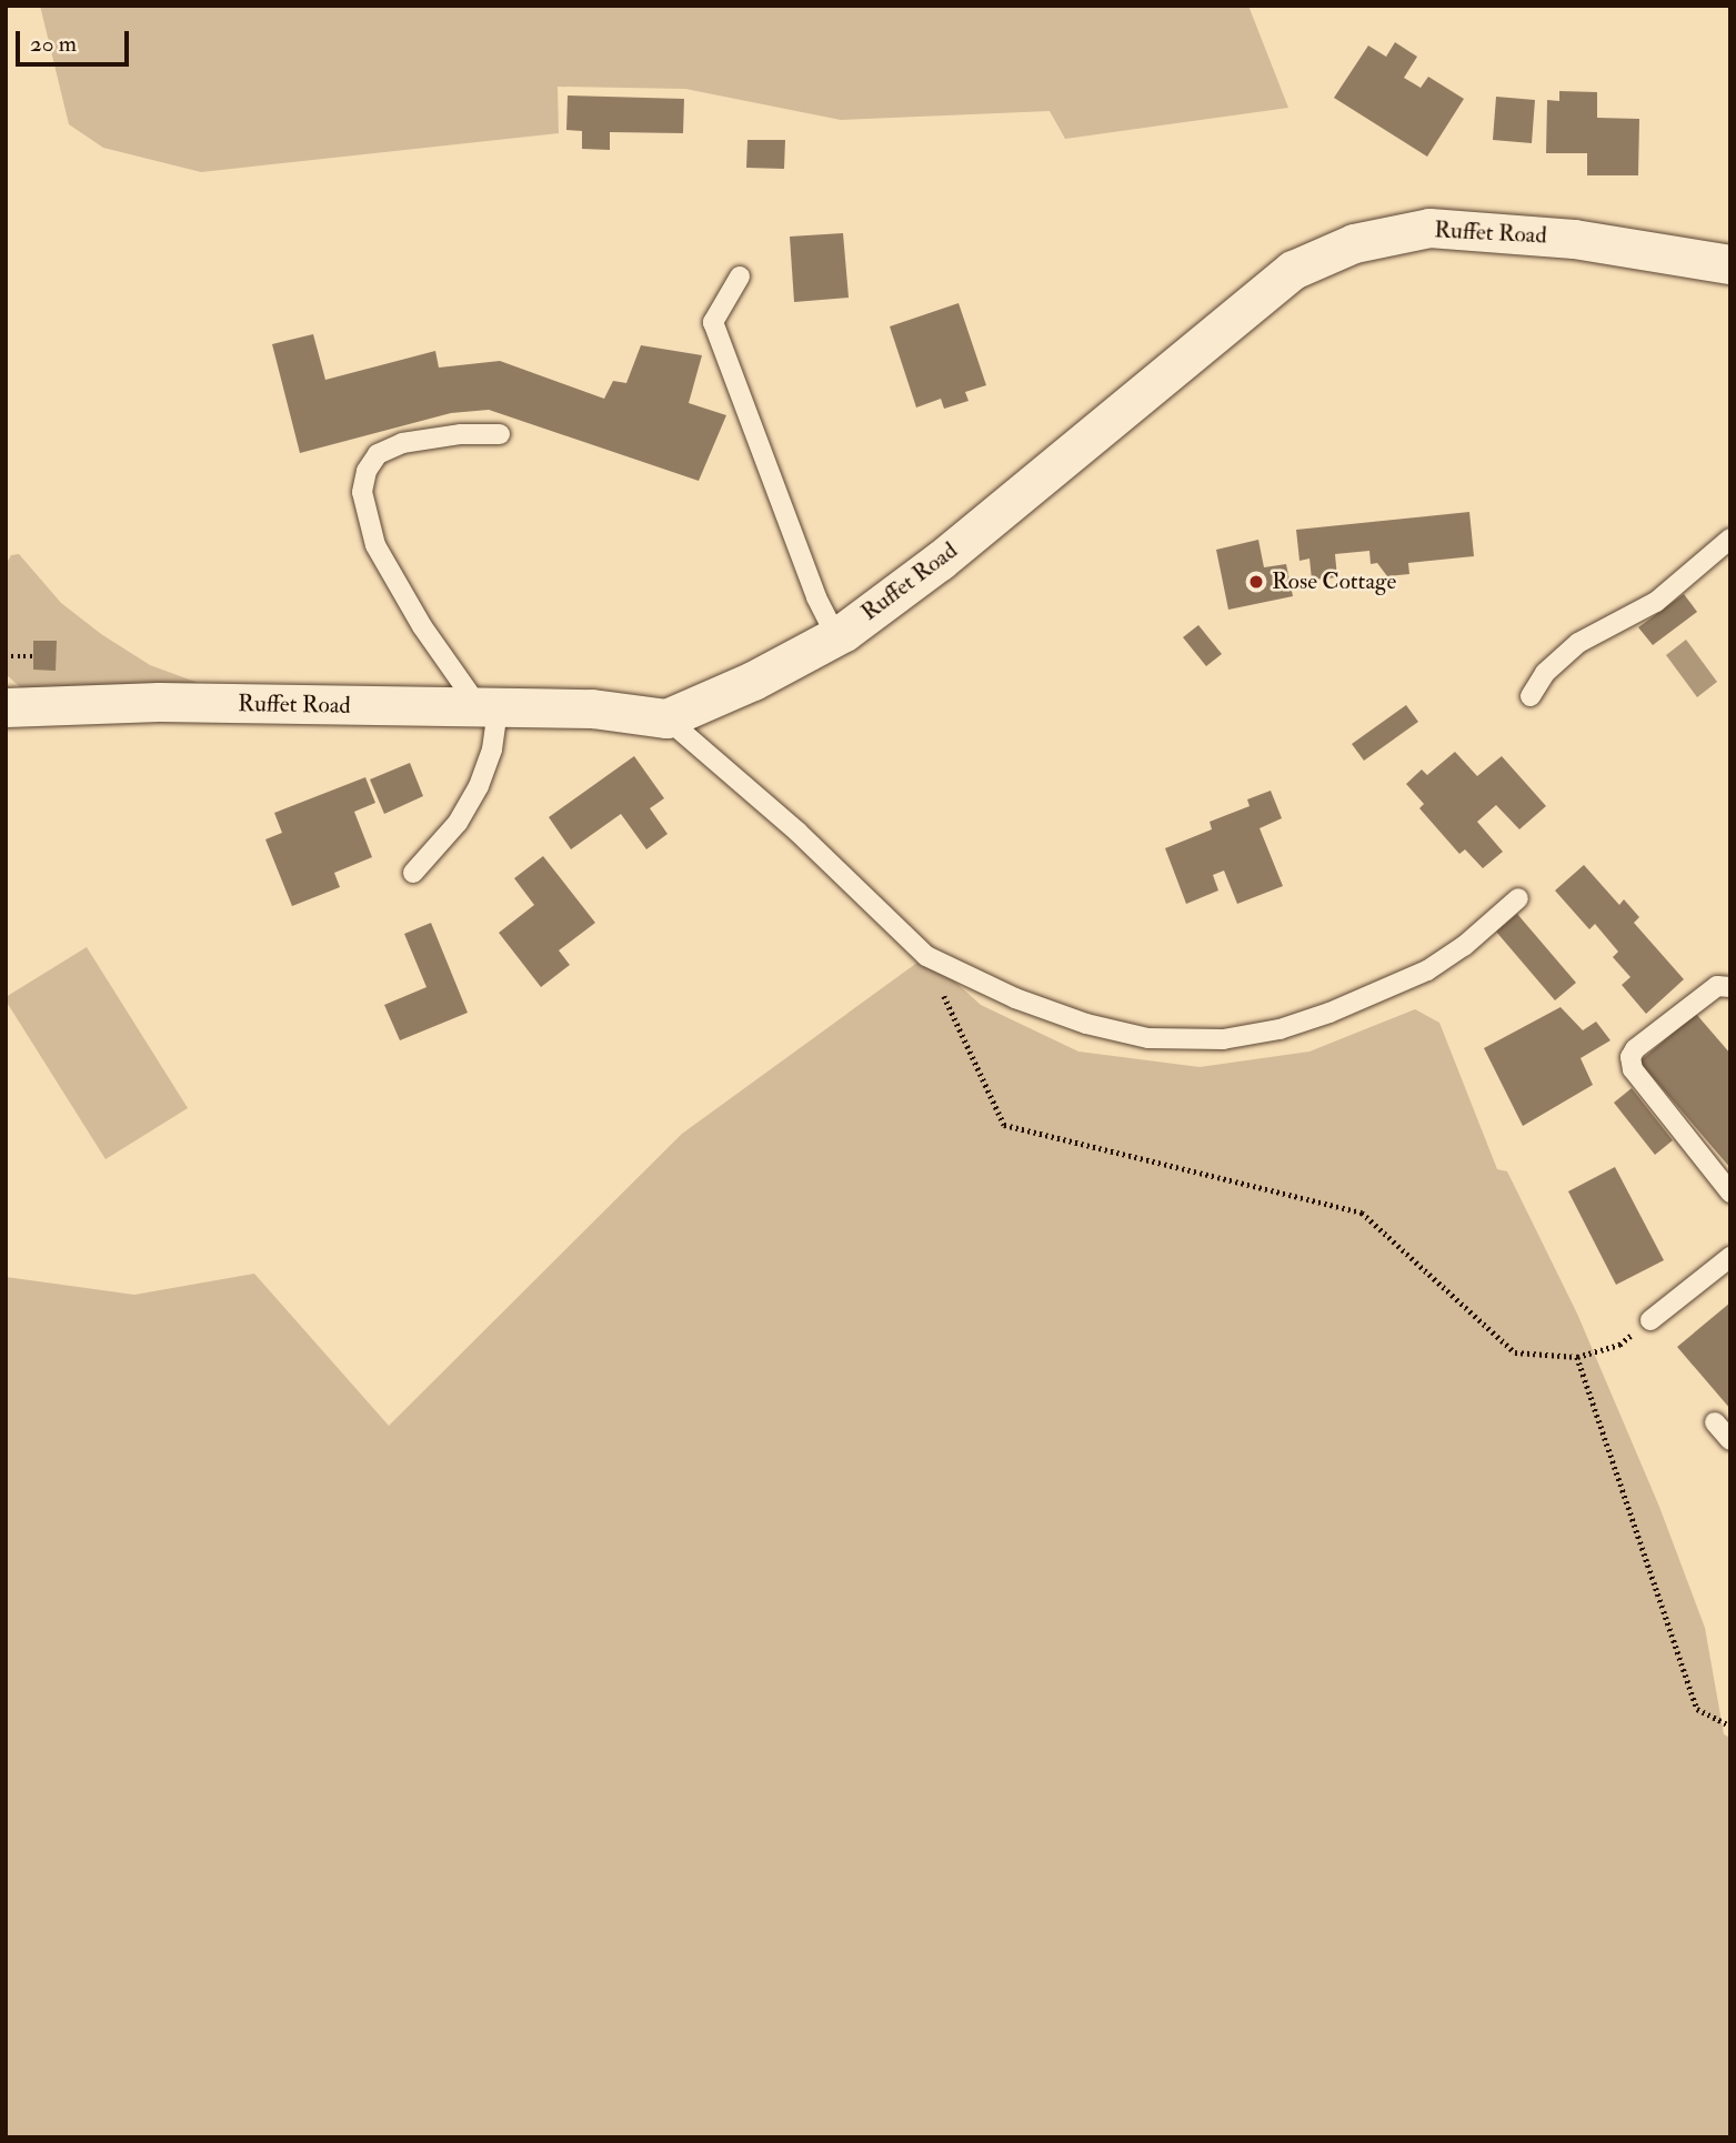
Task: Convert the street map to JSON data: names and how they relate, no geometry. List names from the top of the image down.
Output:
{
  "streets": {
    "street": ["Ruffet Road"]
  },
  "places": ["Rose Cottage"],
  "scale_bar": "20 m"
}
